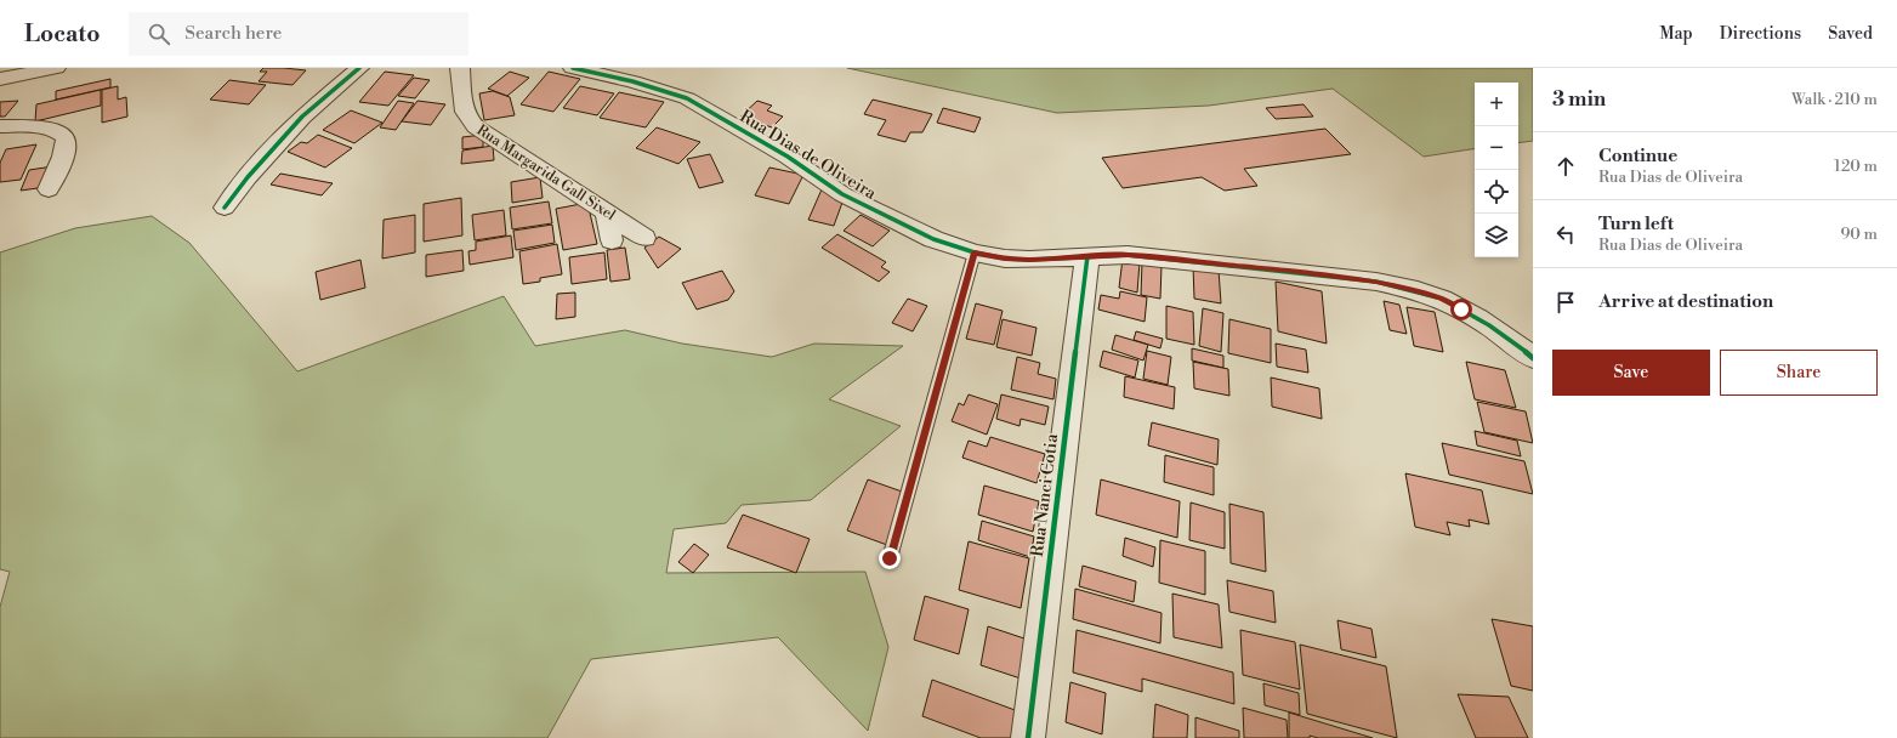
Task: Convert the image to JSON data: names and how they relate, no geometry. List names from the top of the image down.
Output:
{
  "streets": {
    "street": ["Rua Dias de Oliveira", "Rua Margarida Gall Sixel", "Rua Nanci Cotia"]
  },
  "crossings": [
    ["Rua Dias de Oliveira", "Rua Nanci Cotia"]
  ],
  "page": {
    "header": "Locato",
    "search": "Search here",
    "nav": ["Map", "Directions", "Saved"],
    "heading": ["3 min", "Walk · 210 m"],
    "map_buttons": ["+", "−"],
    "list": [
      ["Continue", "Rua Dias de Oliveira", "120 m"],
      ["Turn left", "Rua Dias de Oliveira", "90 m"],
      "Arrive at destination"
    ],
    "buttons": ["Save", "Share"]
  }
}
